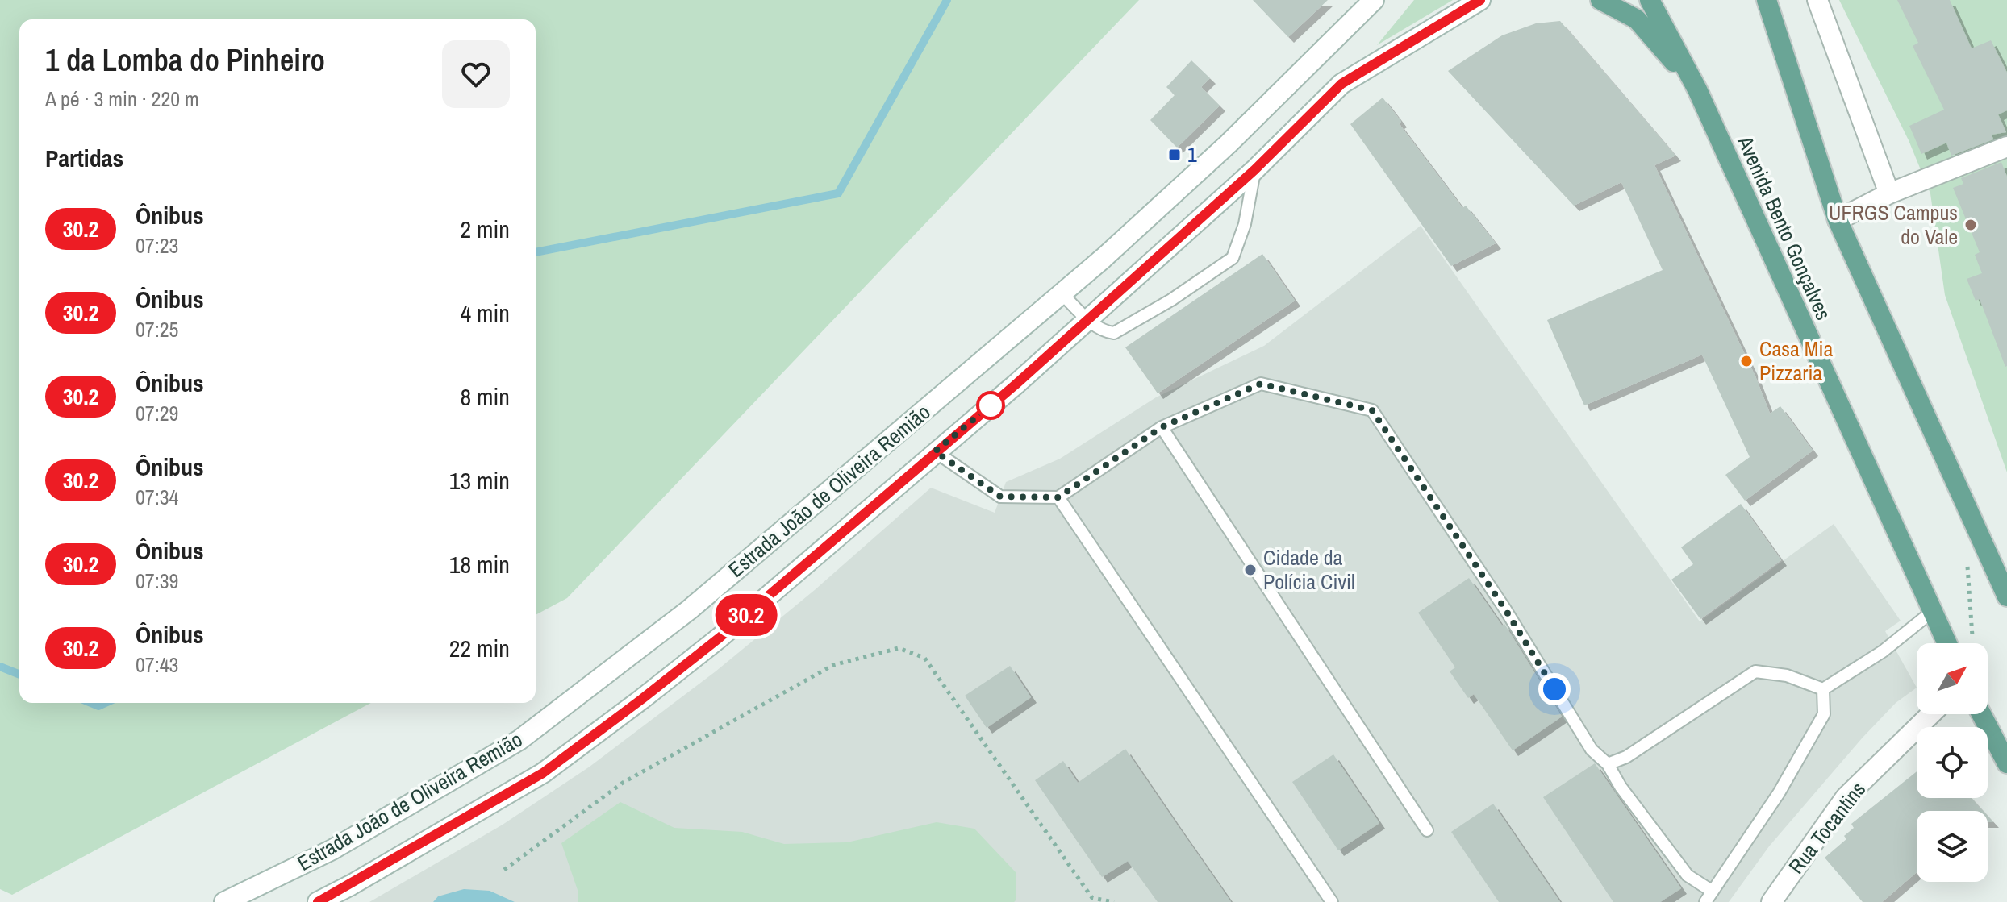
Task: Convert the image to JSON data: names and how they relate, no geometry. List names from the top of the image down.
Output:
{
  "streets": {
    "main road": ["Avenida Bento Gonçalves", "Estrada João de Oliveira Remião", "Rua Tocantins"]
  },
  "places": {
    "transit": ["1"],
    "other": ["UFRGS Campus do Vale", "Casa Mia Pizzaria", "Cidade da Polícia Civil"]
  },
  "lines": ["bus line 30.2"],
  "north": "top right",
  "page": {
    "on_map": "30.2",
    "heading": [
      ["1 da Lomba do Pinheiro", "A pé · 3 min · 220 m"],
      "Partidas"
    ],
    "list": [
      {
        "mark": "30.2",
        "name": "Ônibus",
        "note": "07:23",
        "value": "2 min"
      },
      {
        "mark": "30.2",
        "name": "Ônibus",
        "note": "07:25",
        "value": "4 min"
      },
      {
        "mark": "30.2",
        "name": "Ônibus",
        "note": "07:29",
        "value": "8 min"
      },
      {
        "mark": "30.2",
        "name": "Ônibus",
        "note": "07:34",
        "value": "13 min"
      },
      {
        "mark": "30.2",
        "name": "Ônibus",
        "note": "07:39",
        "value": "18 min"
      },
      {
        "mark": "30.2",
        "name": "Ônibus",
        "note": "07:43",
        "value": "22 min"
      }
    ]
  }
}
